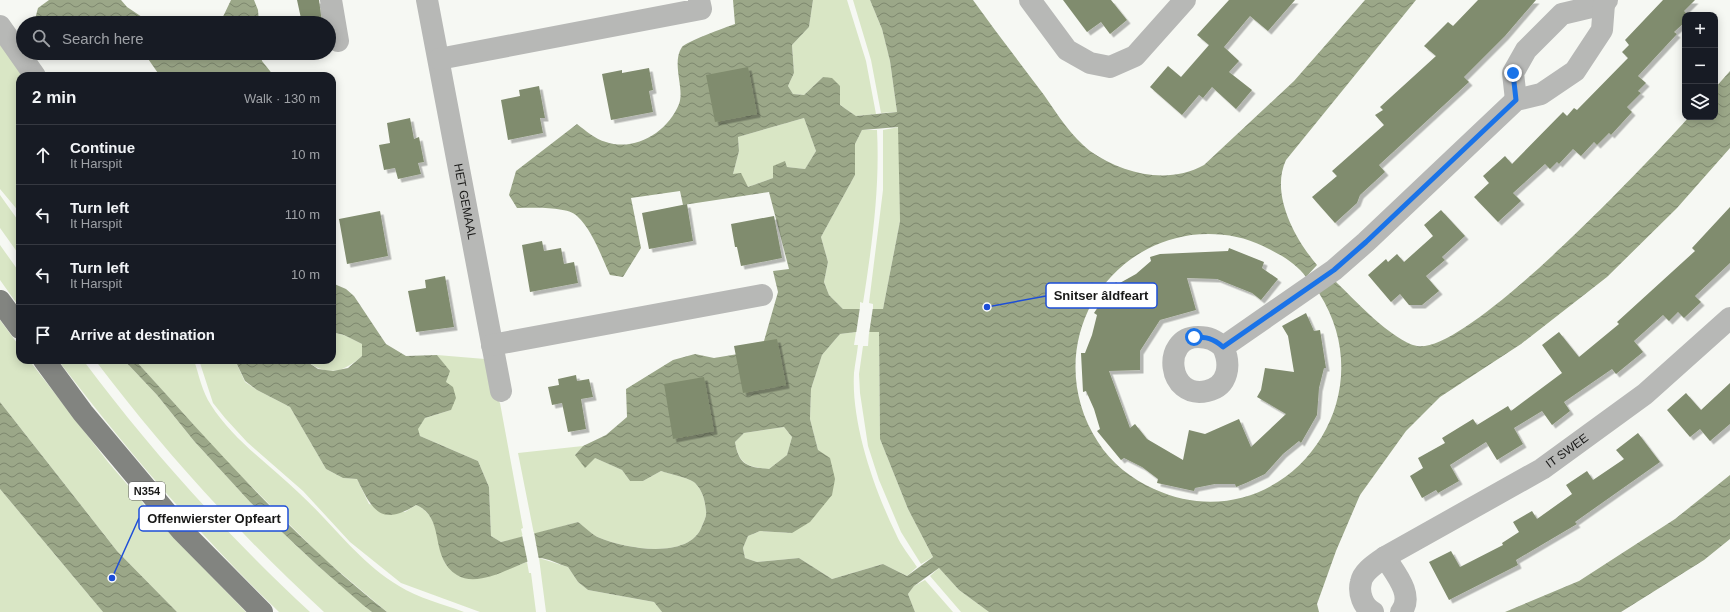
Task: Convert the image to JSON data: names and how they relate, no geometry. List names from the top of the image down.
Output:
{
  "streets": {
    "main road": ["N354"],
    "street": ["HET GEMAAL", "IT SWEE"]
  },
  "places": ["Snitser âldfeart", "Offenwierster Opfeart"],
  "page": {
    "map_buttons": ["+", "−"],
    "search": "Search here",
    "heading": ["2 min", "Walk · 130 m"],
    "list": [
      ["Continue", "It Harspit", "10 m"],
      ["Turn left", "It Harspit", "110 m"],
      ["Turn left", "It Harspit", "10 m"],
      "Arrive at destination"
    ]
  }
}
